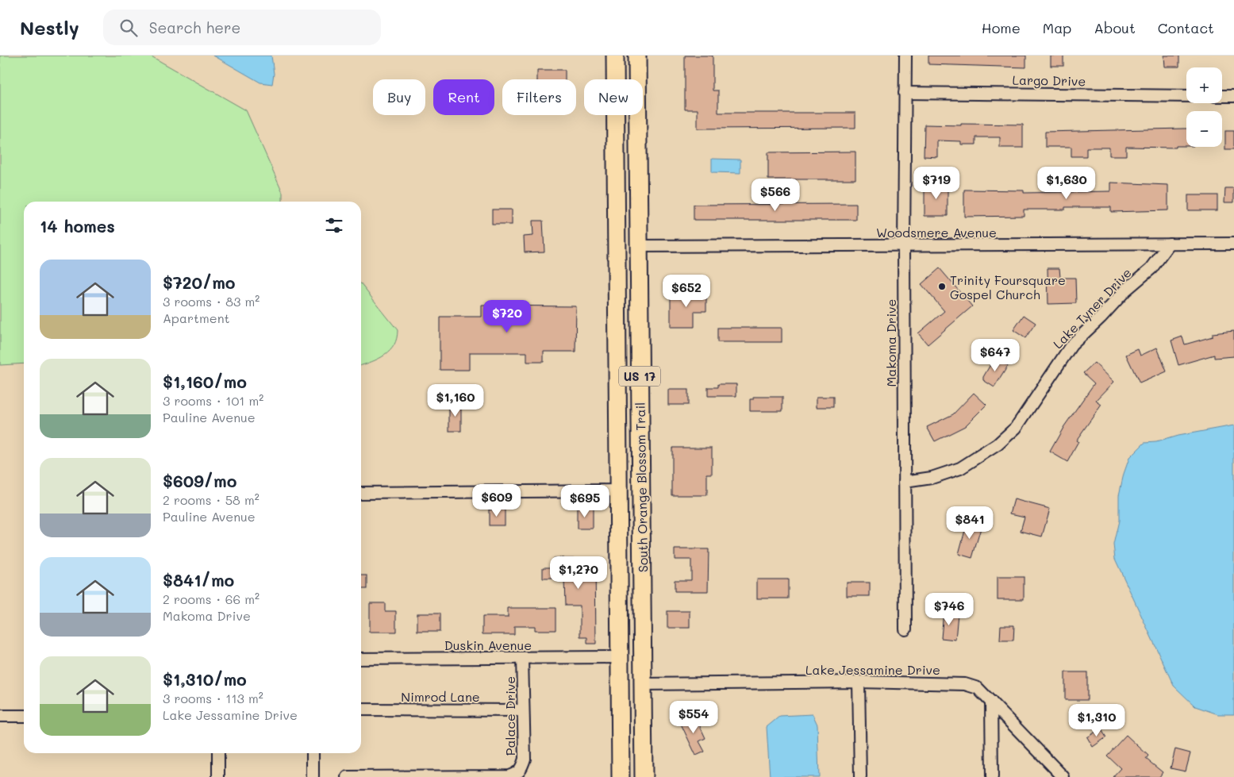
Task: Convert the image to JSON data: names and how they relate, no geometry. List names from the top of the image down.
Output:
{
  "streets": {
    "main road": ["US 17", "South Orange Blossom Trail"],
    "street": [
      "Largo Drive",
      "Woodsmere Avenue",
      "Lake Tyner Drive",
      "Makoma Drive",
      "Duskin Avenue",
      "Lake Jessamine Drive",
      "Nimrod Lane",
      "Palace Drive"
    ]
  },
  "crossings": [
    ["Largo Drive", "Makoma Drive"],
    ["Woodsmere Avenue", "Lake Tyner Drive"],
    ["Woodsmere Avenue", "Makoma Drive"],
    ["Woodsmere Avenue", "South Orange Blossom Trail"],
    ["Lake Tyner Drive", "Makoma Drive"],
    ["South Orange Blossom Trail", "Duskin Avenue"],
    ["South Orange Blossom Trail", "Lake Jessamine Drive"],
    ["Duskin Avenue", "Palace Drive"],
    ["Nimrod Lane", "Palace Drive"]
  ],
  "places": ["Trinity Foursquare Gospel Church"],
  "page": {
    "header": "Nestly",
    "search": "Search here",
    "nav": [
      "Home",
      "Map",
      "About",
      "Contact"
    ],
    "map_buttons": ["+", "−"],
    "chip": [
      "Buy",
      "Rent",
      "Filters",
      "New"
    ],
    "price": [
      "$719",
      "$1,630",
      "$566",
      "$652",
      "$720",
      "$647",
      "$1,160",
      "$609",
      "$695",
      "$841",
      "$1,270",
      "$746",
      "$554",
      "$1,310"
    ],
    "heading": "14 homes",
    "list": [
      {
        "name": "$720/mo",
        "note": "3 rooms · 83 m² · Apartment"
      },
      {
        "name": "$1,160/mo",
        "note": "3 rooms · 101 m² · Pauline Avenue"
      },
      {
        "name": "$609/mo",
        "note": "2 rooms · 58 m² · Pauline Avenue"
      },
      {
        "name": "$841/mo",
        "note": "2 rooms · 66 m² · Makoma Drive"
      },
      {
        "name": "$1,310/mo",
        "note": "3 rooms · 113 m² · Lake Jessamine Drive"
      }
    ]
  }
}
